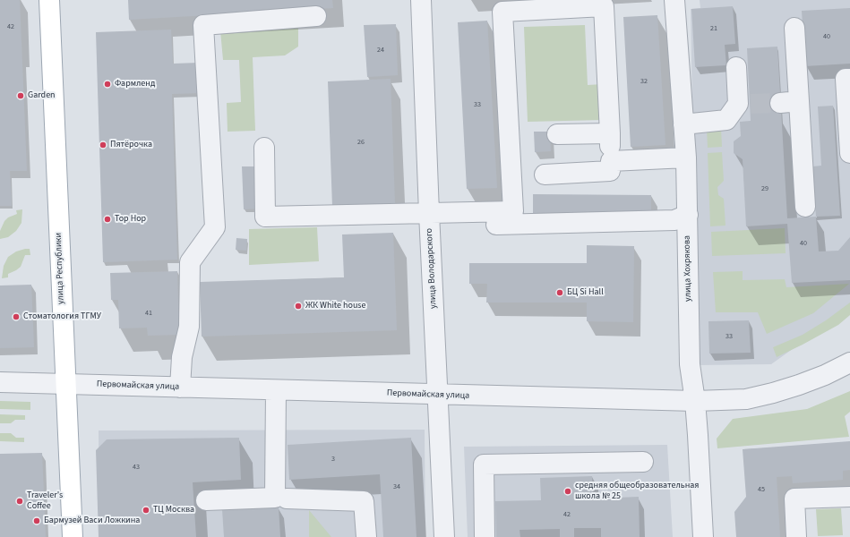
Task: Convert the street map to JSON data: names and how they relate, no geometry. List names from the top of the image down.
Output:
{
  "streets": {
    "main road": ["улица Республики"],
    "street": ["улица Володарского", "улица Хохрякова", "Первомайская улица"]
  },
  "crossings": [
    ["улица Республики", "Первомайская улица"],
    ["улица Володарского", "Первомайская улица"],
    ["улица Хохрякова", "Первомайская улица"]
  ],
  "places": [
    "Фармленд",
    "Garden",
    "Пятёрочка",
    "Top Hop",
    "БЦ Si Hall",
    "ЖК White house",
    "Стоматология ТГМУ",
    "средняя общеобразовательная школа № 25",
    "Traveler's Coffee",
    "ТЦ Москва",
    "Бармузей Васи Ложкина"
  ],
  "house_numbers": [
    "42",
    "21",
    "40",
    "24",
    "32",
    "33",
    "26",
    "29",
    "40",
    "41",
    "33",
    "3",
    "43",
    "34",
    "45",
    "42"
  ]
}
